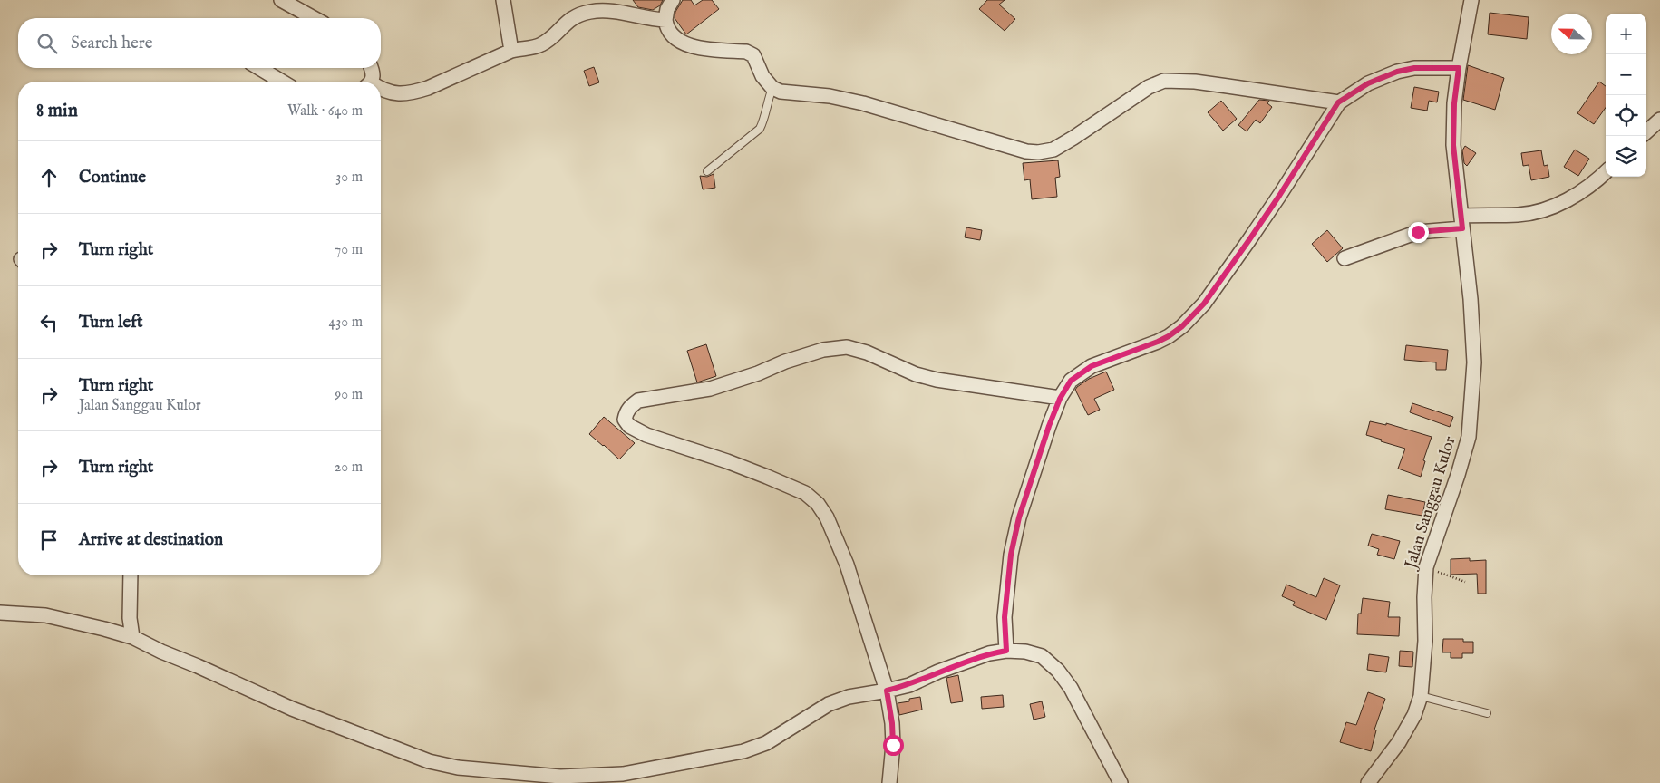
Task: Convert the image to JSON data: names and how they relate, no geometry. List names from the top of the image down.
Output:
{
  "streets": {
    "street": ["Jalan Sanggau Kulor"]
  },
  "north": "left",
  "page": {
    "map_buttons": ["+", "−"],
    "search": "Search here",
    "heading": ["8 min", "Walk · 640 m"],
    "list": [
      ["Continue", "30 m"],
      ["Turn right", "70 m"],
      ["Turn left", "430 m"],
      ["Turn right", "Jalan Sanggau Kulor", "90 m"],
      ["Turn right", "20 m"],
      "Arrive at destination"
    ]
  }
}
